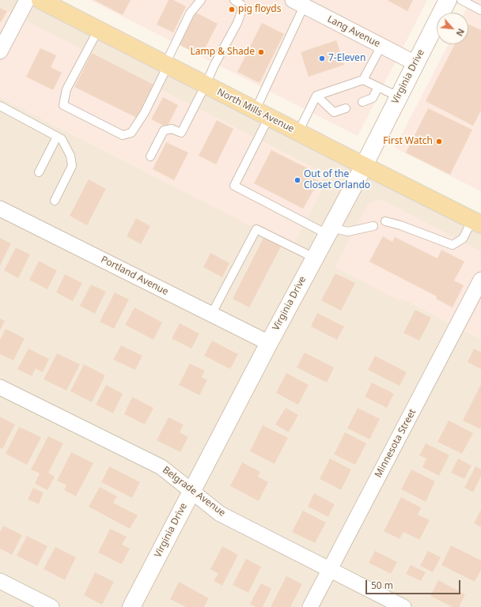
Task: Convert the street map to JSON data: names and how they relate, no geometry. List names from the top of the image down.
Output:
{
  "streets": {
    "main road": ["North Mills Avenue"],
    "street": [
      "Lang Avenue",
      "Virginia Drive",
      "Portland Avenue",
      "Minnesota Street",
      "Belgrade Avenue"
    ]
  },
  "crossings": [
    ["Lang Avenue", "Virginia Drive"],
    ["Virginia Drive", "North Mills Avenue"],
    ["Virginia Drive", "Portland Avenue"],
    ["Virginia Drive", "Belgrade Avenue"],
    ["Minnesota Street", "Belgrade Avenue"]
  ],
  "places": [
    "pig floyds",
    "Lamp & Shade",
    "7-Eleven",
    "First Watch",
    "Out of the Closet Orlando"
  ],
  "scale_bar": "50 m",
  "north": "bottom right"
}
